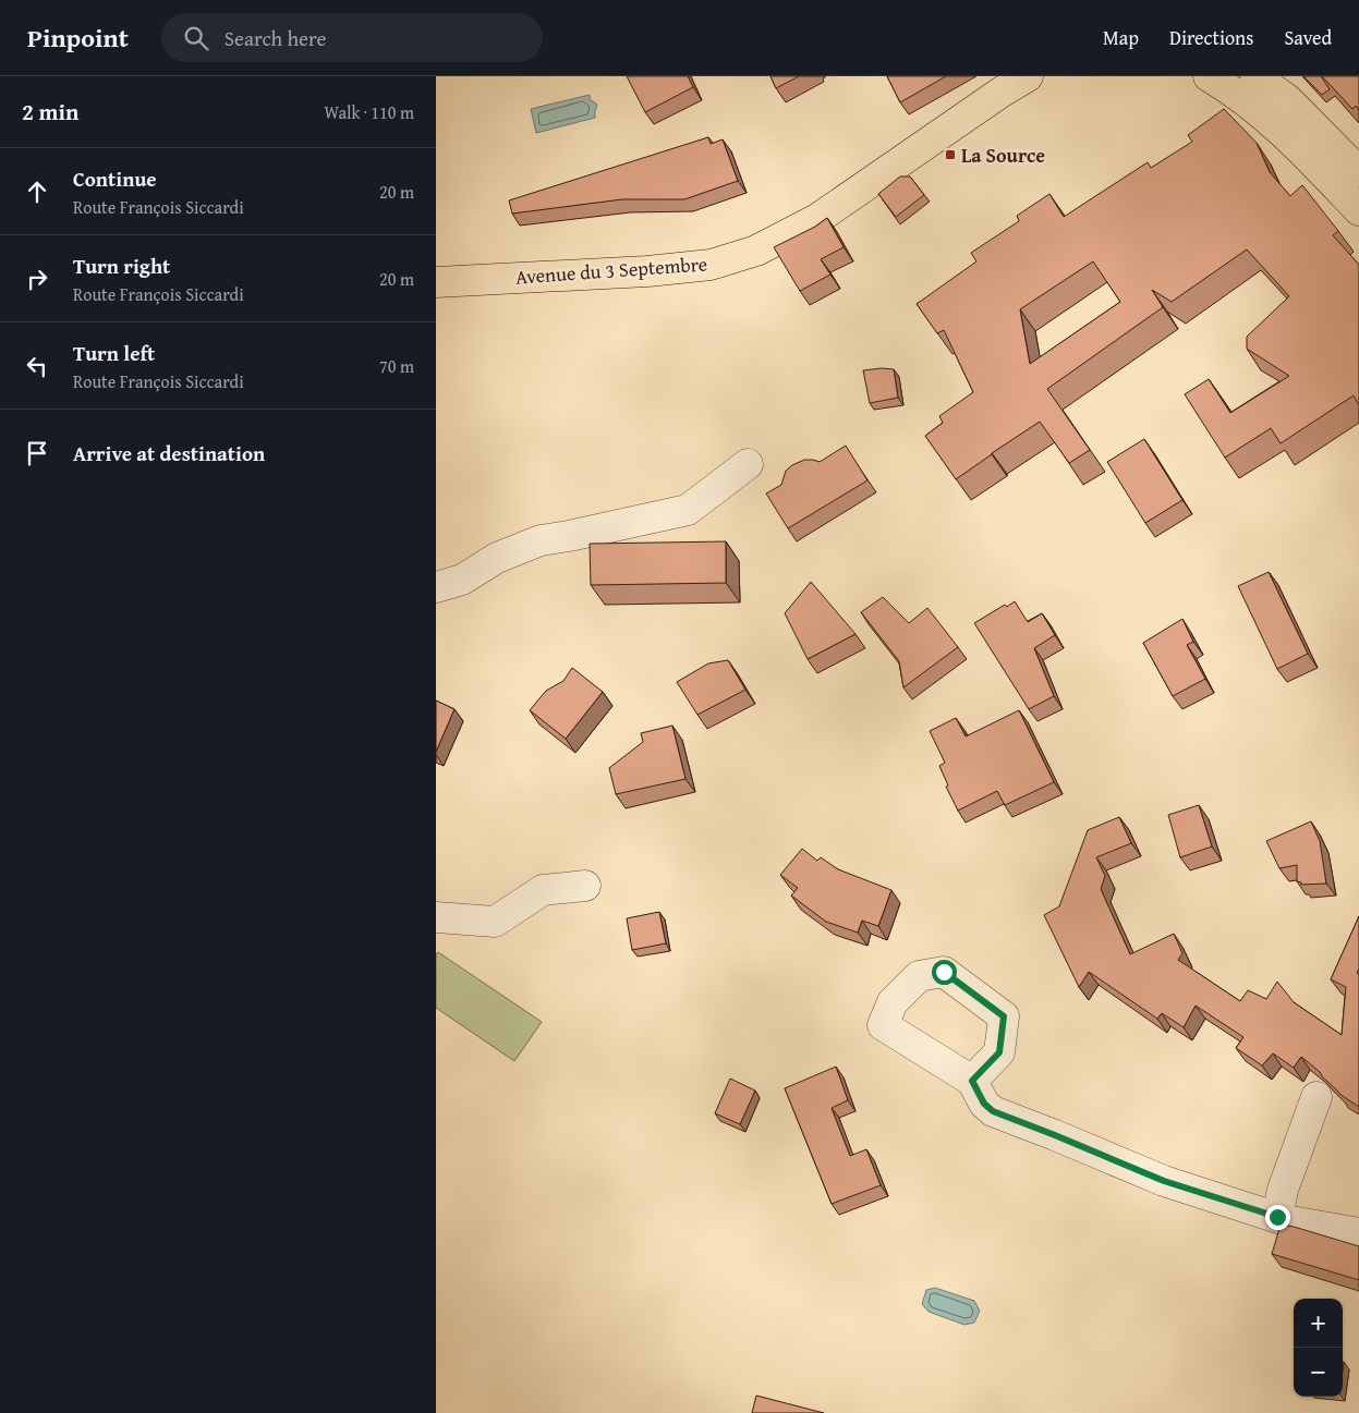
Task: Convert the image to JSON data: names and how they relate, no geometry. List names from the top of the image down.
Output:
{
  "streets": {
    "main road": ["Avenue du 3 Septembre"]
  },
  "places": {
    "transit": ["La Source"]
  },
  "page": {
    "header": "Pinpoint",
    "search": "Search here",
    "nav": ["Map", "Directions", "Saved"],
    "heading": ["2 min", "Walk · 110 m"],
    "list": [
      ["Continue", "Route François Siccardi", "20 m"],
      ["Turn right", "Route François Siccardi", "20 m"],
      ["Turn left", "Route François Siccardi", "70 m"],
      "Arrive at destination"
    ],
    "map_buttons": ["+", "−"]
  }
}
